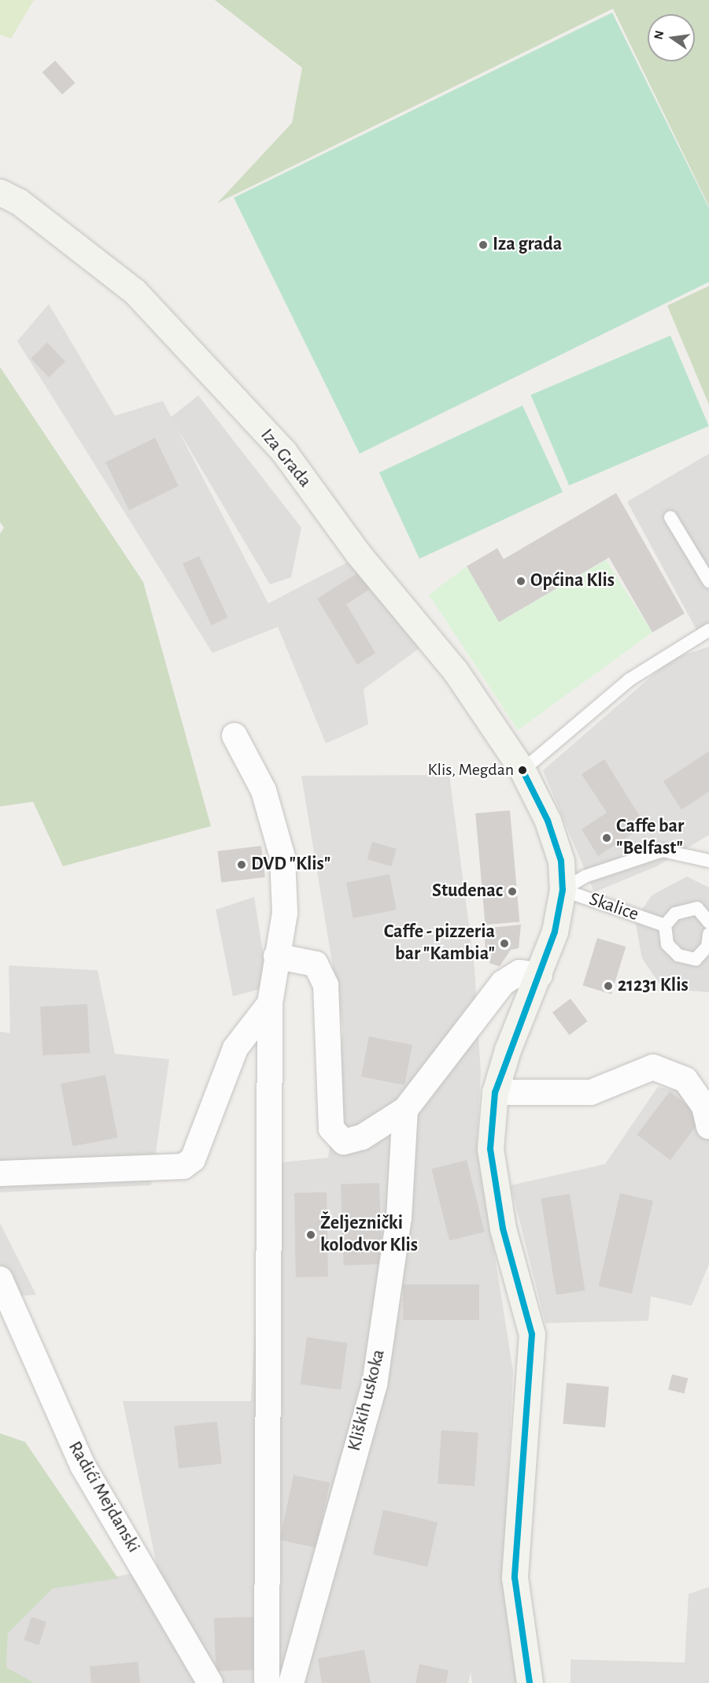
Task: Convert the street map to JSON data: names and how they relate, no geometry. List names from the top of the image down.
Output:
{
  "streets": {
    "street": ["Iza Grada", "Kliških uskoka", "Radići Mejdanski"],
    "lane": ["Skalice"]
  },
  "crossings": [
    ["Iza Grada", "Skalice"]
  ],
  "places": [
    "Iza grada",
    "Općina Klis",
    "Klis, Megdan",
    "Caffe bar \"Belfast\"",
    "DVD \"Klis\"",
    "Studenac",
    "Caffe - pizzeria bar \"Kambia\"",
    "21231 Klis",
    "Željeznički kolodvor Klis"
  ],
  "north": "left"
}
